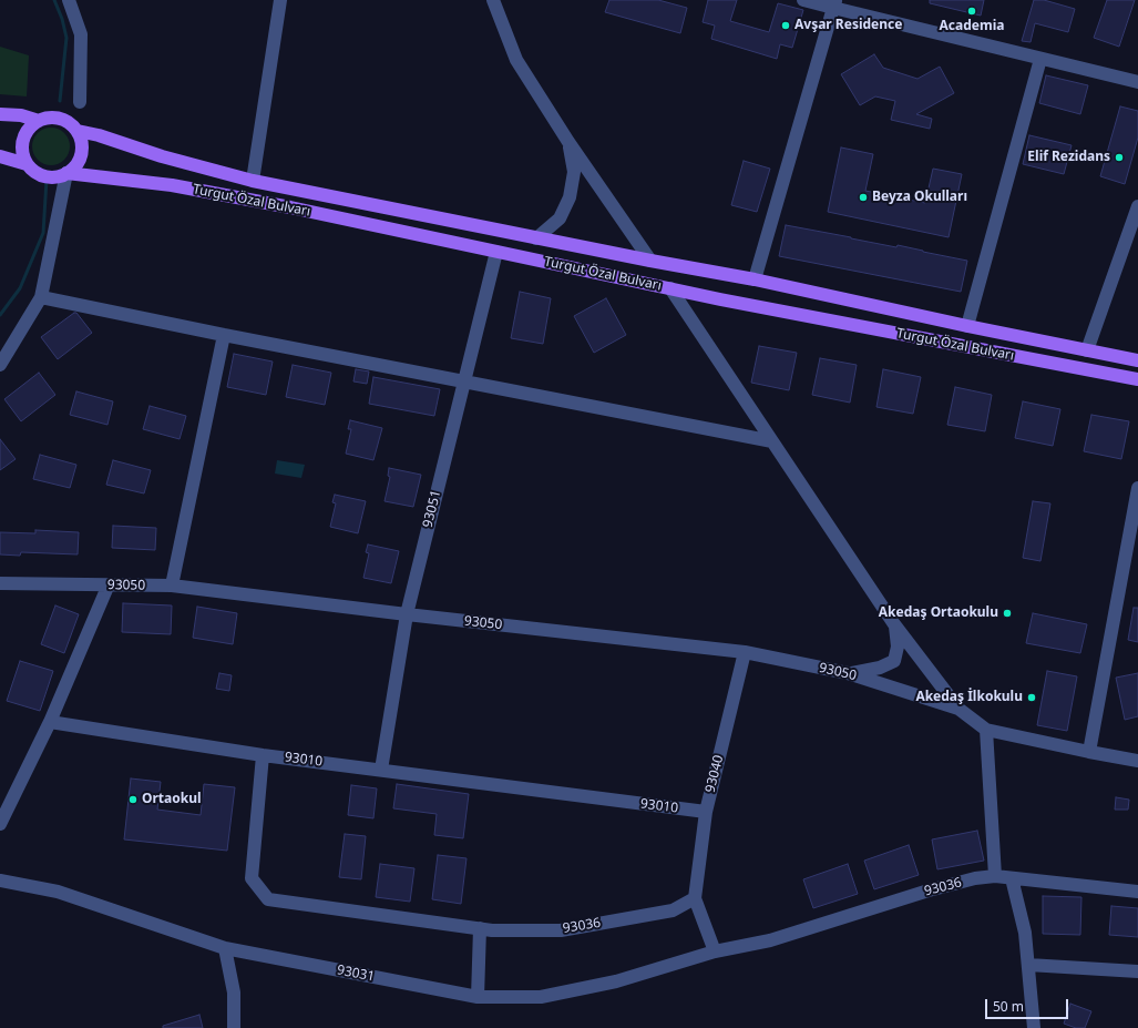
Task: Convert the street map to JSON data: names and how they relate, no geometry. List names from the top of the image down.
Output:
{
  "streets": {
    "main road": ["Turgut Özal Bulvarı"],
    "street": [
      "93051",
      "93050",
      "93010",
      "93040",
      "93036",
      "93031"
    ]
  },
  "crossings": [
    ["Turgut Özal Bulvarı", "93051"],
    ["93051", "93050"],
    ["93051", "93010"],
    ["93050", "93040"],
    ["93010", "93040"],
    ["93010", "93036"],
    ["93040", "93036"],
    ["93036", "93031"]
  ],
  "places": [
    "Academia",
    "Avşar Residence",
    "Elif Rezidans",
    "Beyza Okulları",
    "Akedaş Ortaokulu",
    "Akedaş İlkokulu",
    "Ortaokul"
  ],
  "scale_bar": "50 m"
}
